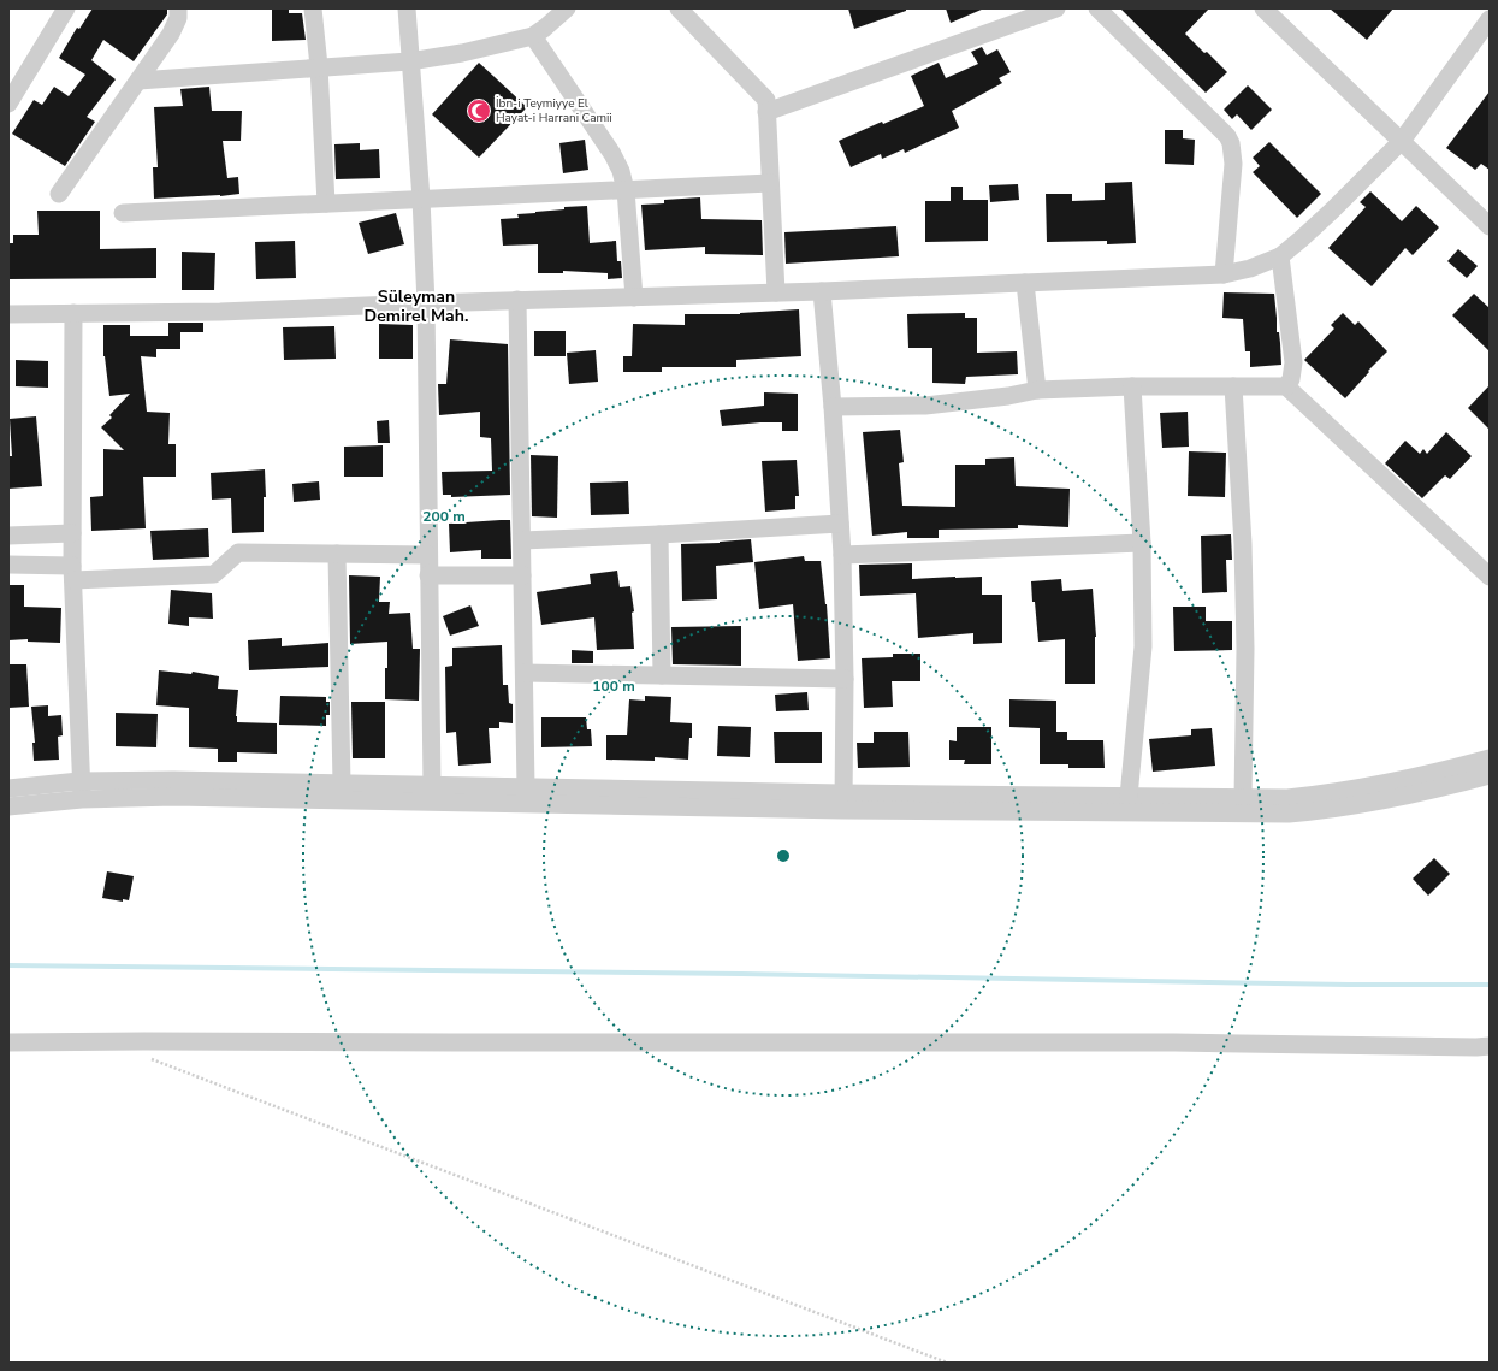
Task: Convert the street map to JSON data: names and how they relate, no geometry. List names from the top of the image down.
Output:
{
  "districts": ["Süleyman Demirel Mah."],
  "places": {
    "mosque": ["İbn-i Teymiyye El Hayat-i Harrani Camii"]
  },
  "rings": ["200 m", "100 m"]
}
